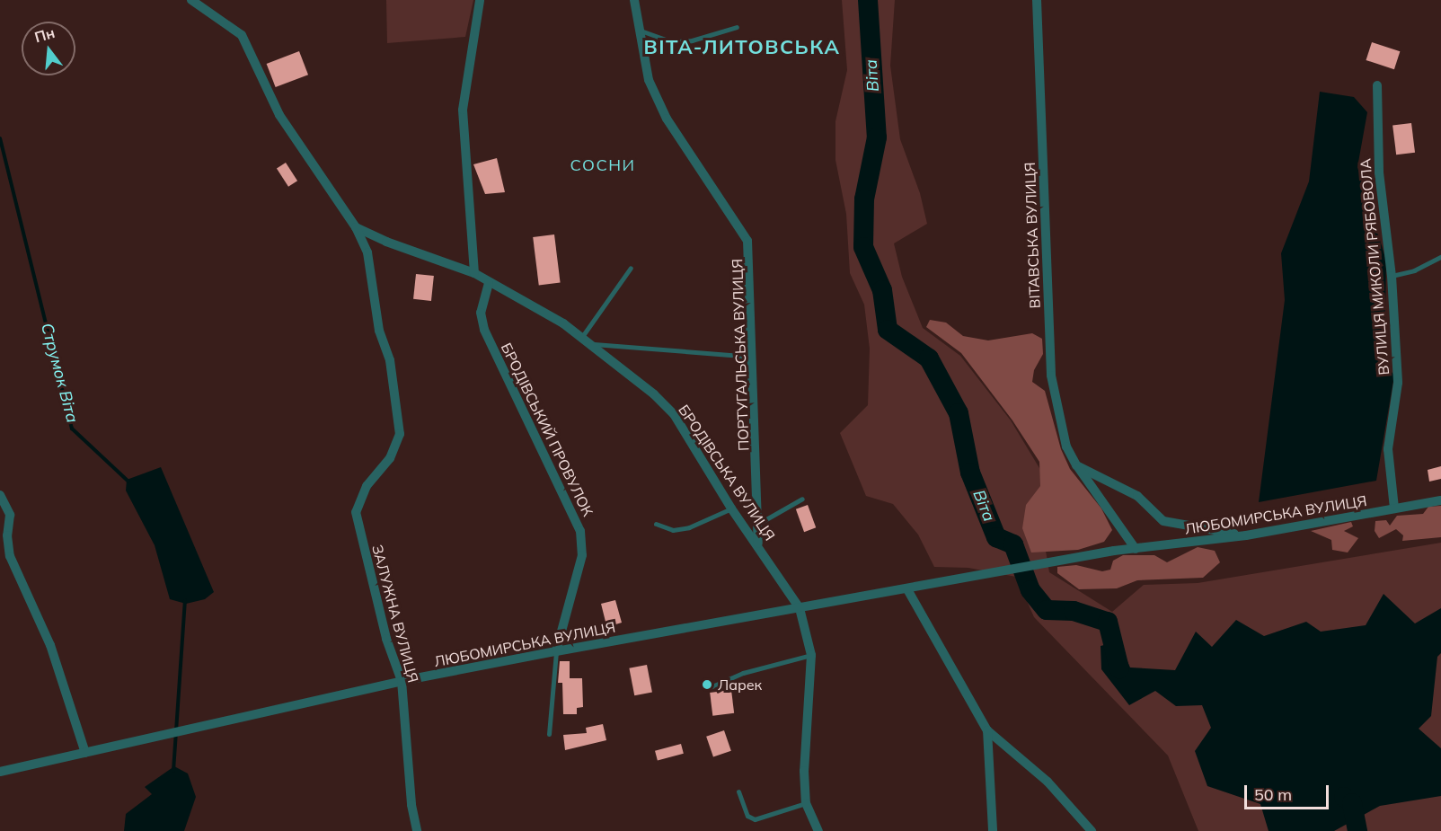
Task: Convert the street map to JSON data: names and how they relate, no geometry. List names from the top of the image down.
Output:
{
  "streets": {
    "street": [
      "ВІТАВСЬКА ВУЛИЦЯ",
      "ВУЛИЦЯ МИКОЛИ РЯБОВОЛА",
      "ПОРТУГАЛЬСЬКА ВУЛИЦЯ",
      "БРОДІВСЬКИЙ ПРОВУЛОК",
      "БРОДІВСЬКА ВУЛИЦЯ",
      "ЛЮБОМИРСЬКА ВУЛИЦЯ",
      "ЗАЛУЖНА ВУЛИЦЯ"
    ]
  },
  "crossings": [
    ["ВІТАВСЬКА ВУЛИЦЯ", "ЛЮБОМИРСЬКА ВУЛИЦЯ"],
    ["ВУЛИЦЯ МИКОЛИ РЯБОВОЛА", "ЛЮБОМИРСЬКА ВУЛИЦЯ"],
    ["ПОРТУГАЛЬСЬКА ВУЛИЦЯ", "БРОДІВСЬКА ВУЛИЦЯ"],
    ["БРОДІВСЬКИЙ ПРОВУЛОК", "БРОДІВСЬКА ВУЛИЦЯ"],
    ["БРОДІВСЬКИЙ ПРОВУЛОК", "ЛЮБОМИРСЬКА ВУЛИЦЯ"],
    ["БРОДІВСЬКА ВУЛИЦЯ", "ЛЮБОМИРСЬКА ВУЛИЦЯ"],
    ["БРОДІВСЬКА ВУЛИЦЯ", "ЗАЛУЖНА ВУЛИЦЯ"],
    ["ЛЮБОМИРСЬКА ВУЛИЦЯ", "ЗАЛУЖНА ВУЛИЦЯ"]
  ],
  "districts": ["ВІТА-ЛИТОВСЬКА", "СОСНИ"],
  "water": ["Віта", "Струмок Віта"],
  "places": ["Ларек"],
  "scale_bar": "50 m",
  "north": "top"
}
